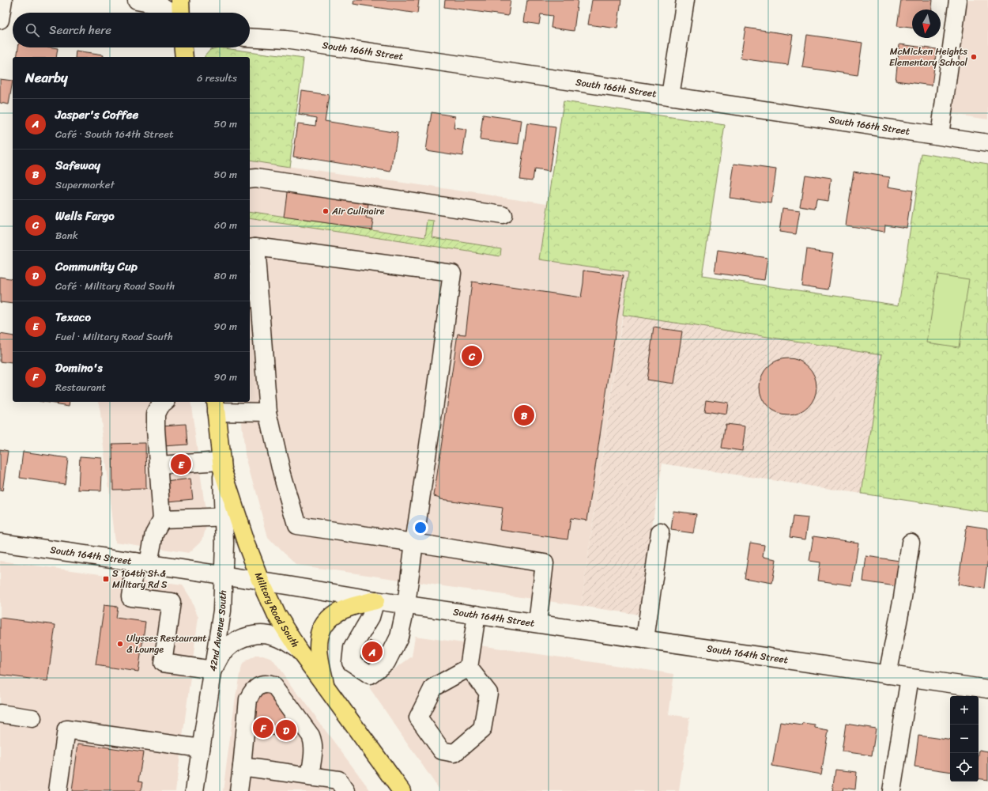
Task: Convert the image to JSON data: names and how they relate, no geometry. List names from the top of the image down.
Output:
{
  "streets": {
    "main road": ["Military Road South"],
    "street": ["South 166th Street", "South 164th Street", "42nd Avenue South"]
  },
  "crossings": [
    ["South 164th Street", "Military Road South"],
    ["South 164th Street", "42nd Avenue South"],
    ["Military Road South", "42nd Avenue South"]
  ],
  "places": {
    "other": ["McMicken Heights Elementary School", "Air Culinaire", "Ulysses Restaurant & Lounge"],
    "transit": ["S 164th St & Military Rd S"]
  },
  "north": "bottom",
  "page": {
    "search": "Search here",
    "heading": ["Nearby", "6 results"],
    "list": [
      {
        "mark": "A",
        "name": "Jasper's Coffee",
        "note": "Café · South 164th Street",
        "value": "50 m"
      },
      {
        "mark": "B",
        "name": "Safeway",
        "note": "Supermarket",
        "value": "50 m"
      },
      {
        "mark": "C",
        "name": "Wells Fargo",
        "note": "Bank",
        "value": "60 m"
      },
      {
        "mark": "D",
        "name": "Community Cup",
        "note": "Café · Military Road South",
        "value": "80 m"
      },
      {
        "mark": "E",
        "name": "Texaco",
        "note": "Fuel · Military Road South",
        "value": "90 m"
      },
      {
        "mark": "F",
        "name": "Domino's",
        "note": "Restaurant",
        "value": "90 m"
      }
    ],
    "pins": [
      "C",
      "B",
      "E",
      "A",
      "F",
      "D"
    ],
    "map_buttons": ["+", "−"]
  }
}
